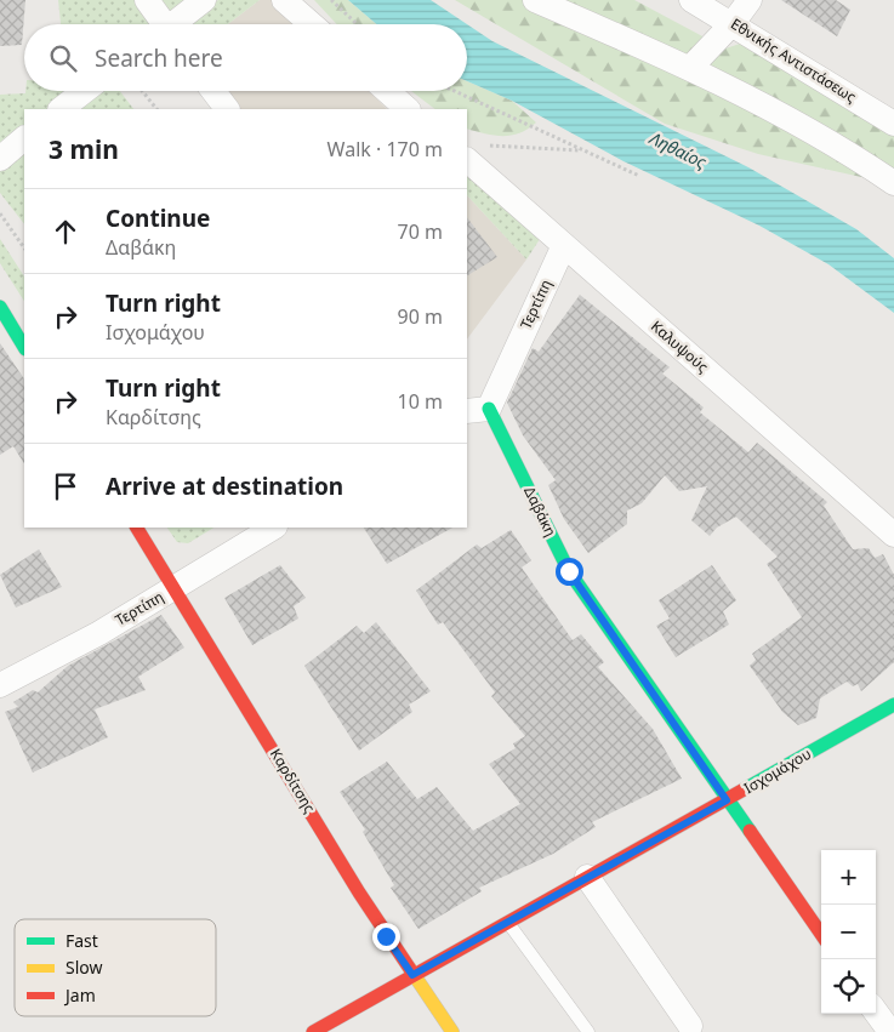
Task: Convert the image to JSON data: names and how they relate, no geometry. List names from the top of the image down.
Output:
{
  "streets": {
    "street": [
      "Εθνικής Αντιστάσεως",
      "Τερτίπη",
      "Καλυψούς",
      "Δαβάκη",
      "Ισχομάχου",
      "Καρδίτσης"
    ]
  },
  "crossings": [
    ["Τερτίπη", "Καλυψούς"],
    ["Τερτίπη", "Δαβάκη"],
    ["Τερτίπη", "Καρδίτσης"],
    ["Δαβάκη", "Ισχομάχου"],
    ["Ισχομάχου", "Καρδίτσης"]
  ],
  "water": ["Ληθαίος"],
  "legend": ["Fast", "Slow", "Jam"],
  "page": {
    "search": "Search here",
    "heading": ["3 min", "Walk · 170 m"],
    "list": [
      ["Continue", "Δαβάκη", "70 m"],
      ["Turn right", "Ισχομάχου", "90 m"],
      ["Turn right", "Καρδίτσης", "10 m"],
      "Arrive at destination"
    ],
    "map_buttons": ["+", "−"]
  }
}
